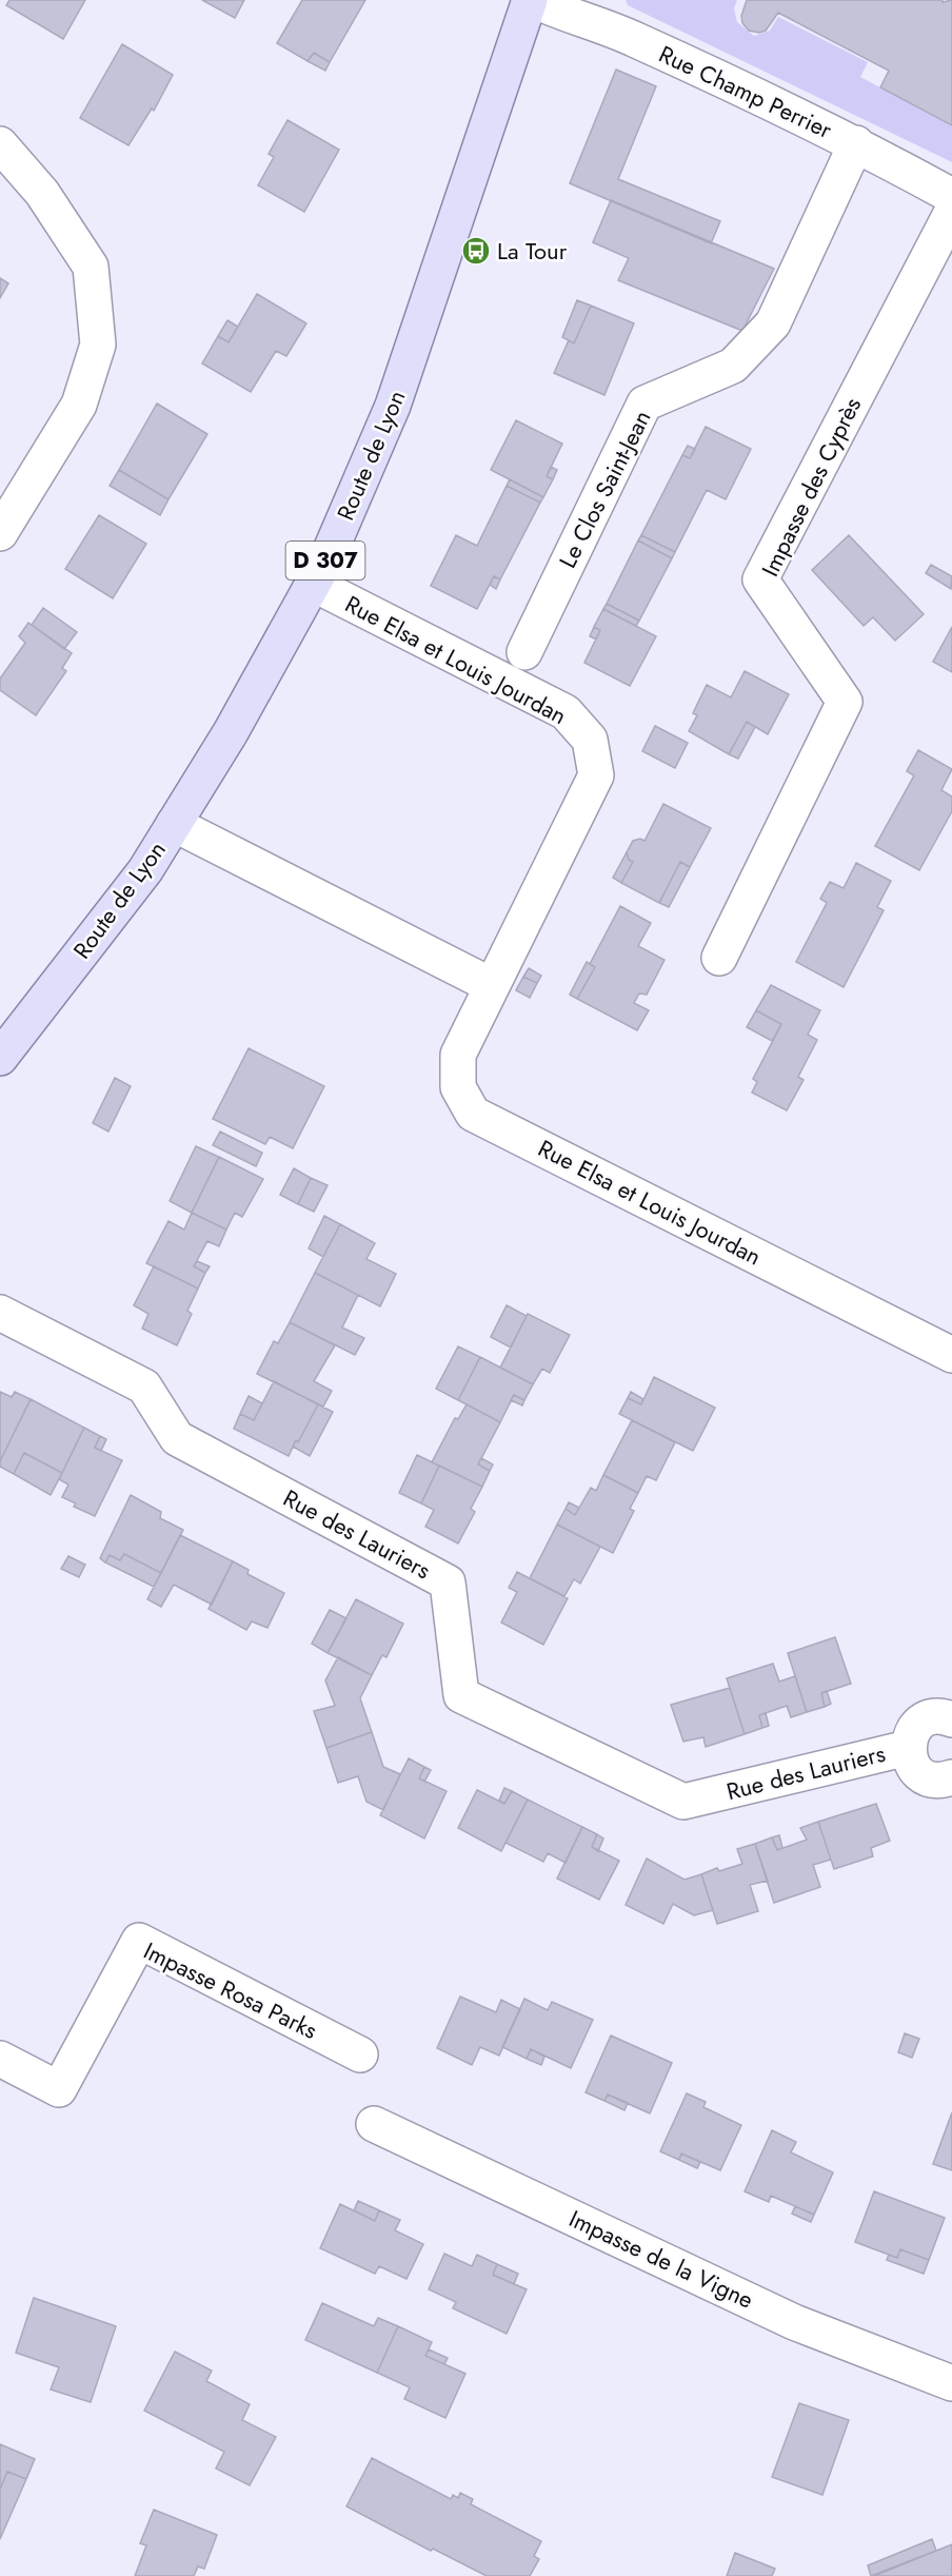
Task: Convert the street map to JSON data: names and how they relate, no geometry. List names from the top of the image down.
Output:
{
  "streets": {
    "main road": ["Route de Lyon", "D 307"],
    "street": [
      "Rue Champ Perrier",
      "Impasse des Cyprès",
      "Le Clos Saint-Jean",
      "Rue Elsa et Louis Jourdan",
      "Rue des Lauriers",
      "Impasse Rosa Parks",
      "Impasse de la Vigne"
    ]
  },
  "crossings": [
    ["Rue Champ Perrier", "Route de Lyon"],
    ["Rue Champ Perrier", "Le Clos Saint-Jean"],
    ["Route de Lyon", "Rue Elsa et Louis Jourdan"]
  ],
  "places": {
    "bus stop": ["La Tour"]
  }
}
